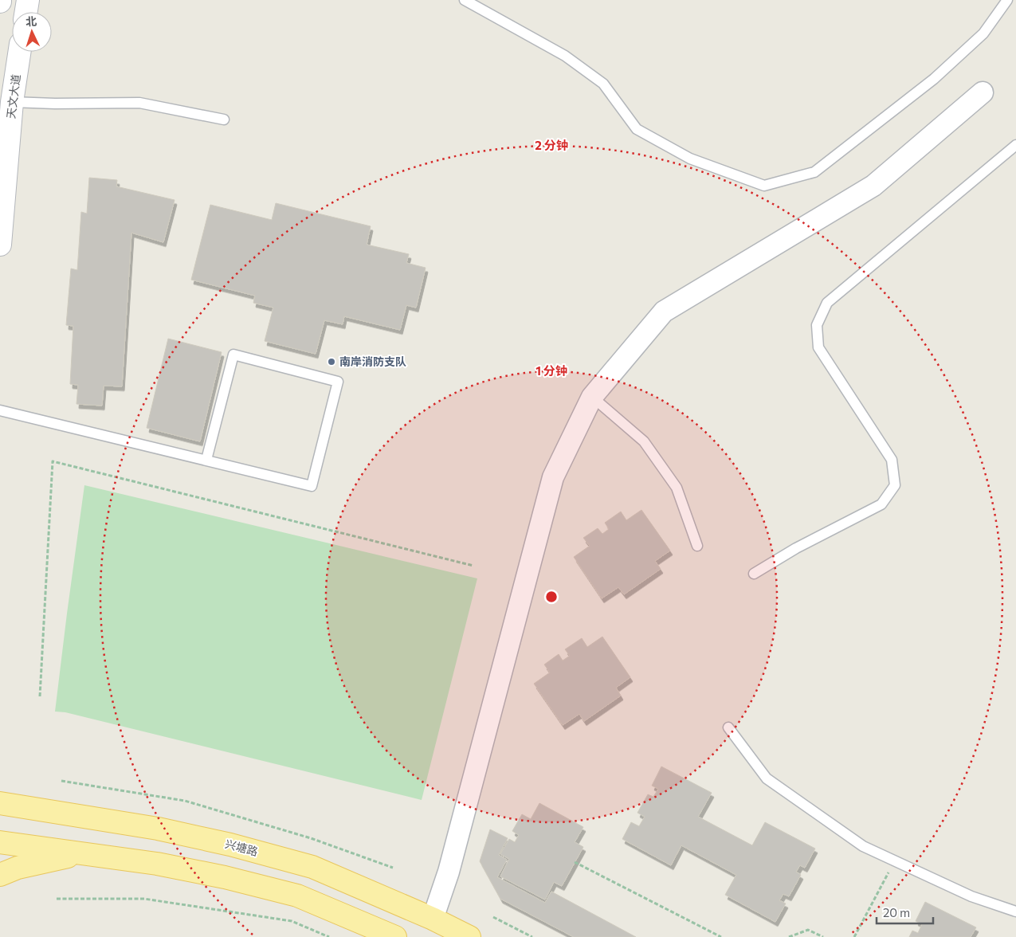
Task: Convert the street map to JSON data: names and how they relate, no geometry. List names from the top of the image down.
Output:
{
  "streets": {
    "main road": ["天文大道", "兴塘路"]
  },
  "places": ["南岸消防支队"],
  "scale_bar": "20 m",
  "north": "top",
  "rings": ["2 分钟", "1 分钟"]
}
